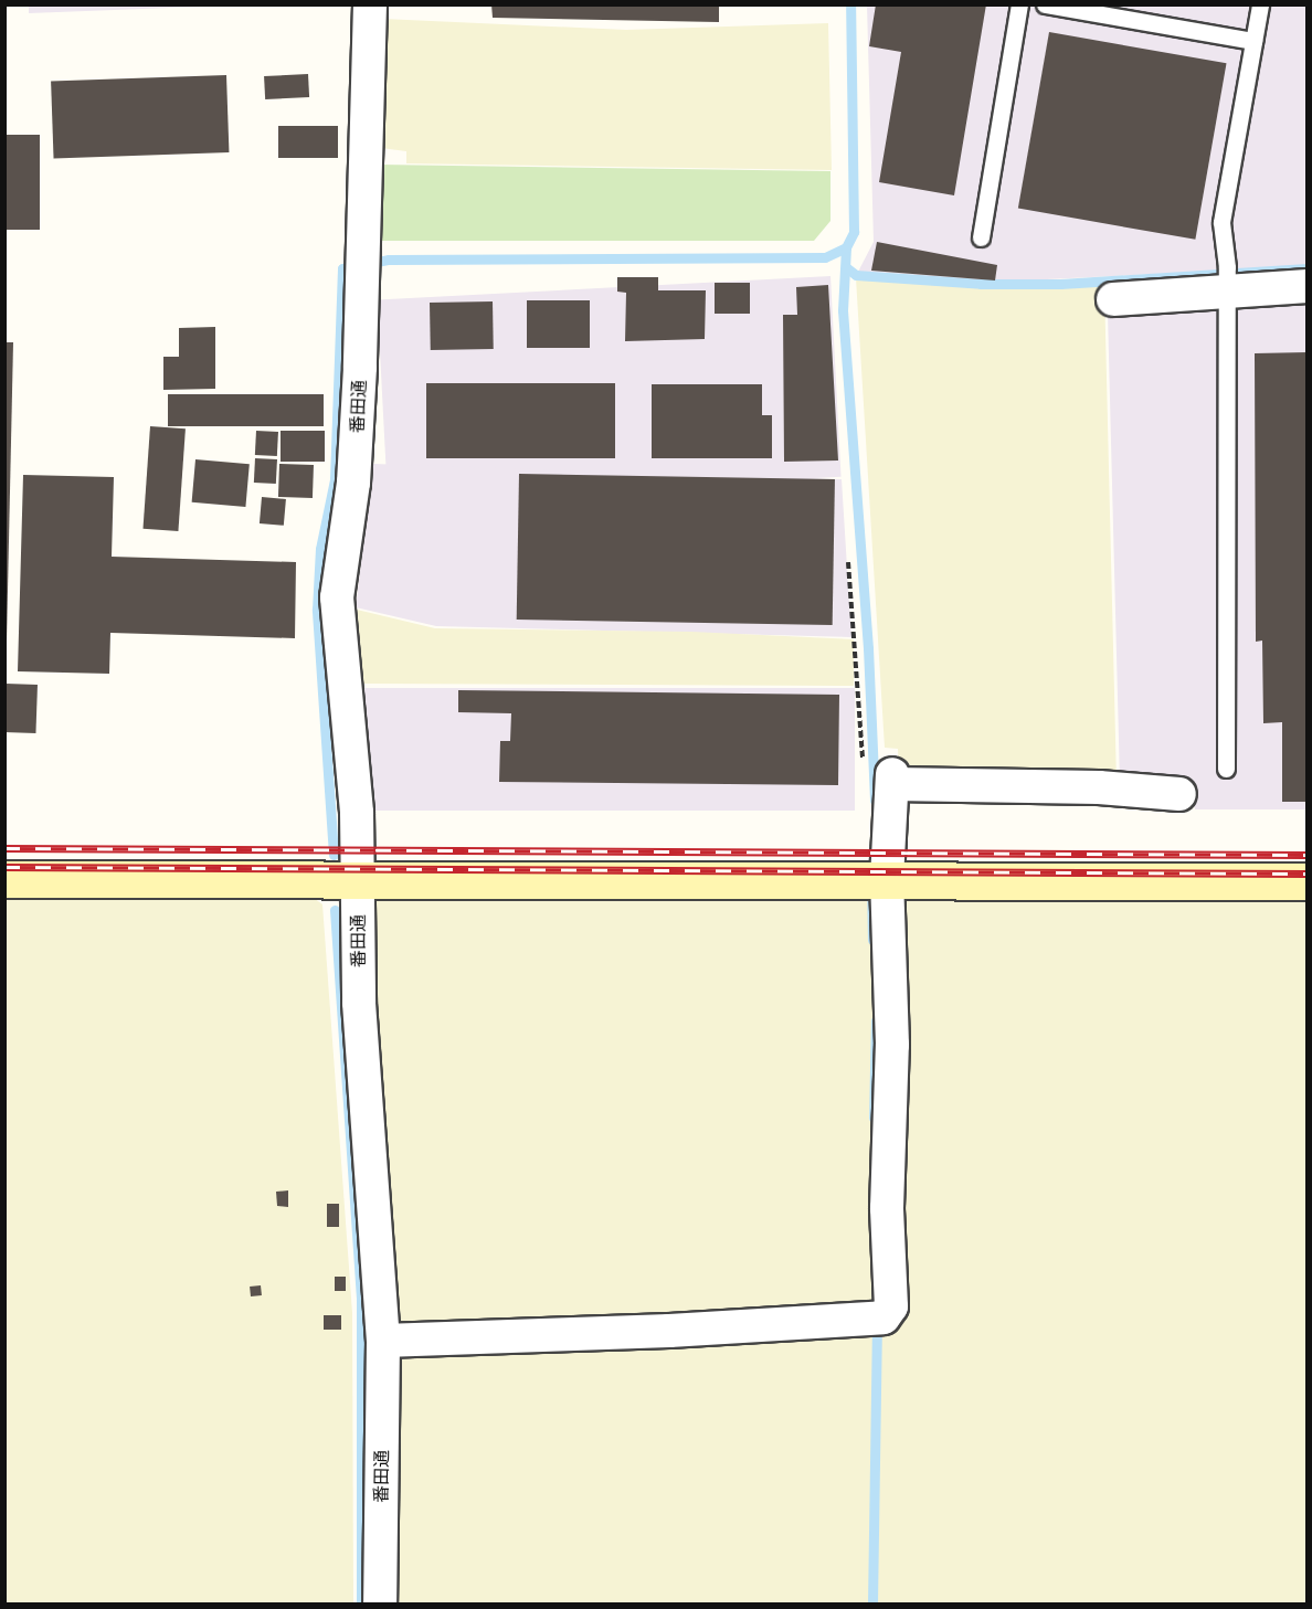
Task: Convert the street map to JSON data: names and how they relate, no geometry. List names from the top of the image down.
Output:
{
  "streets": {
    "street": ["番田通"]
  }
}
